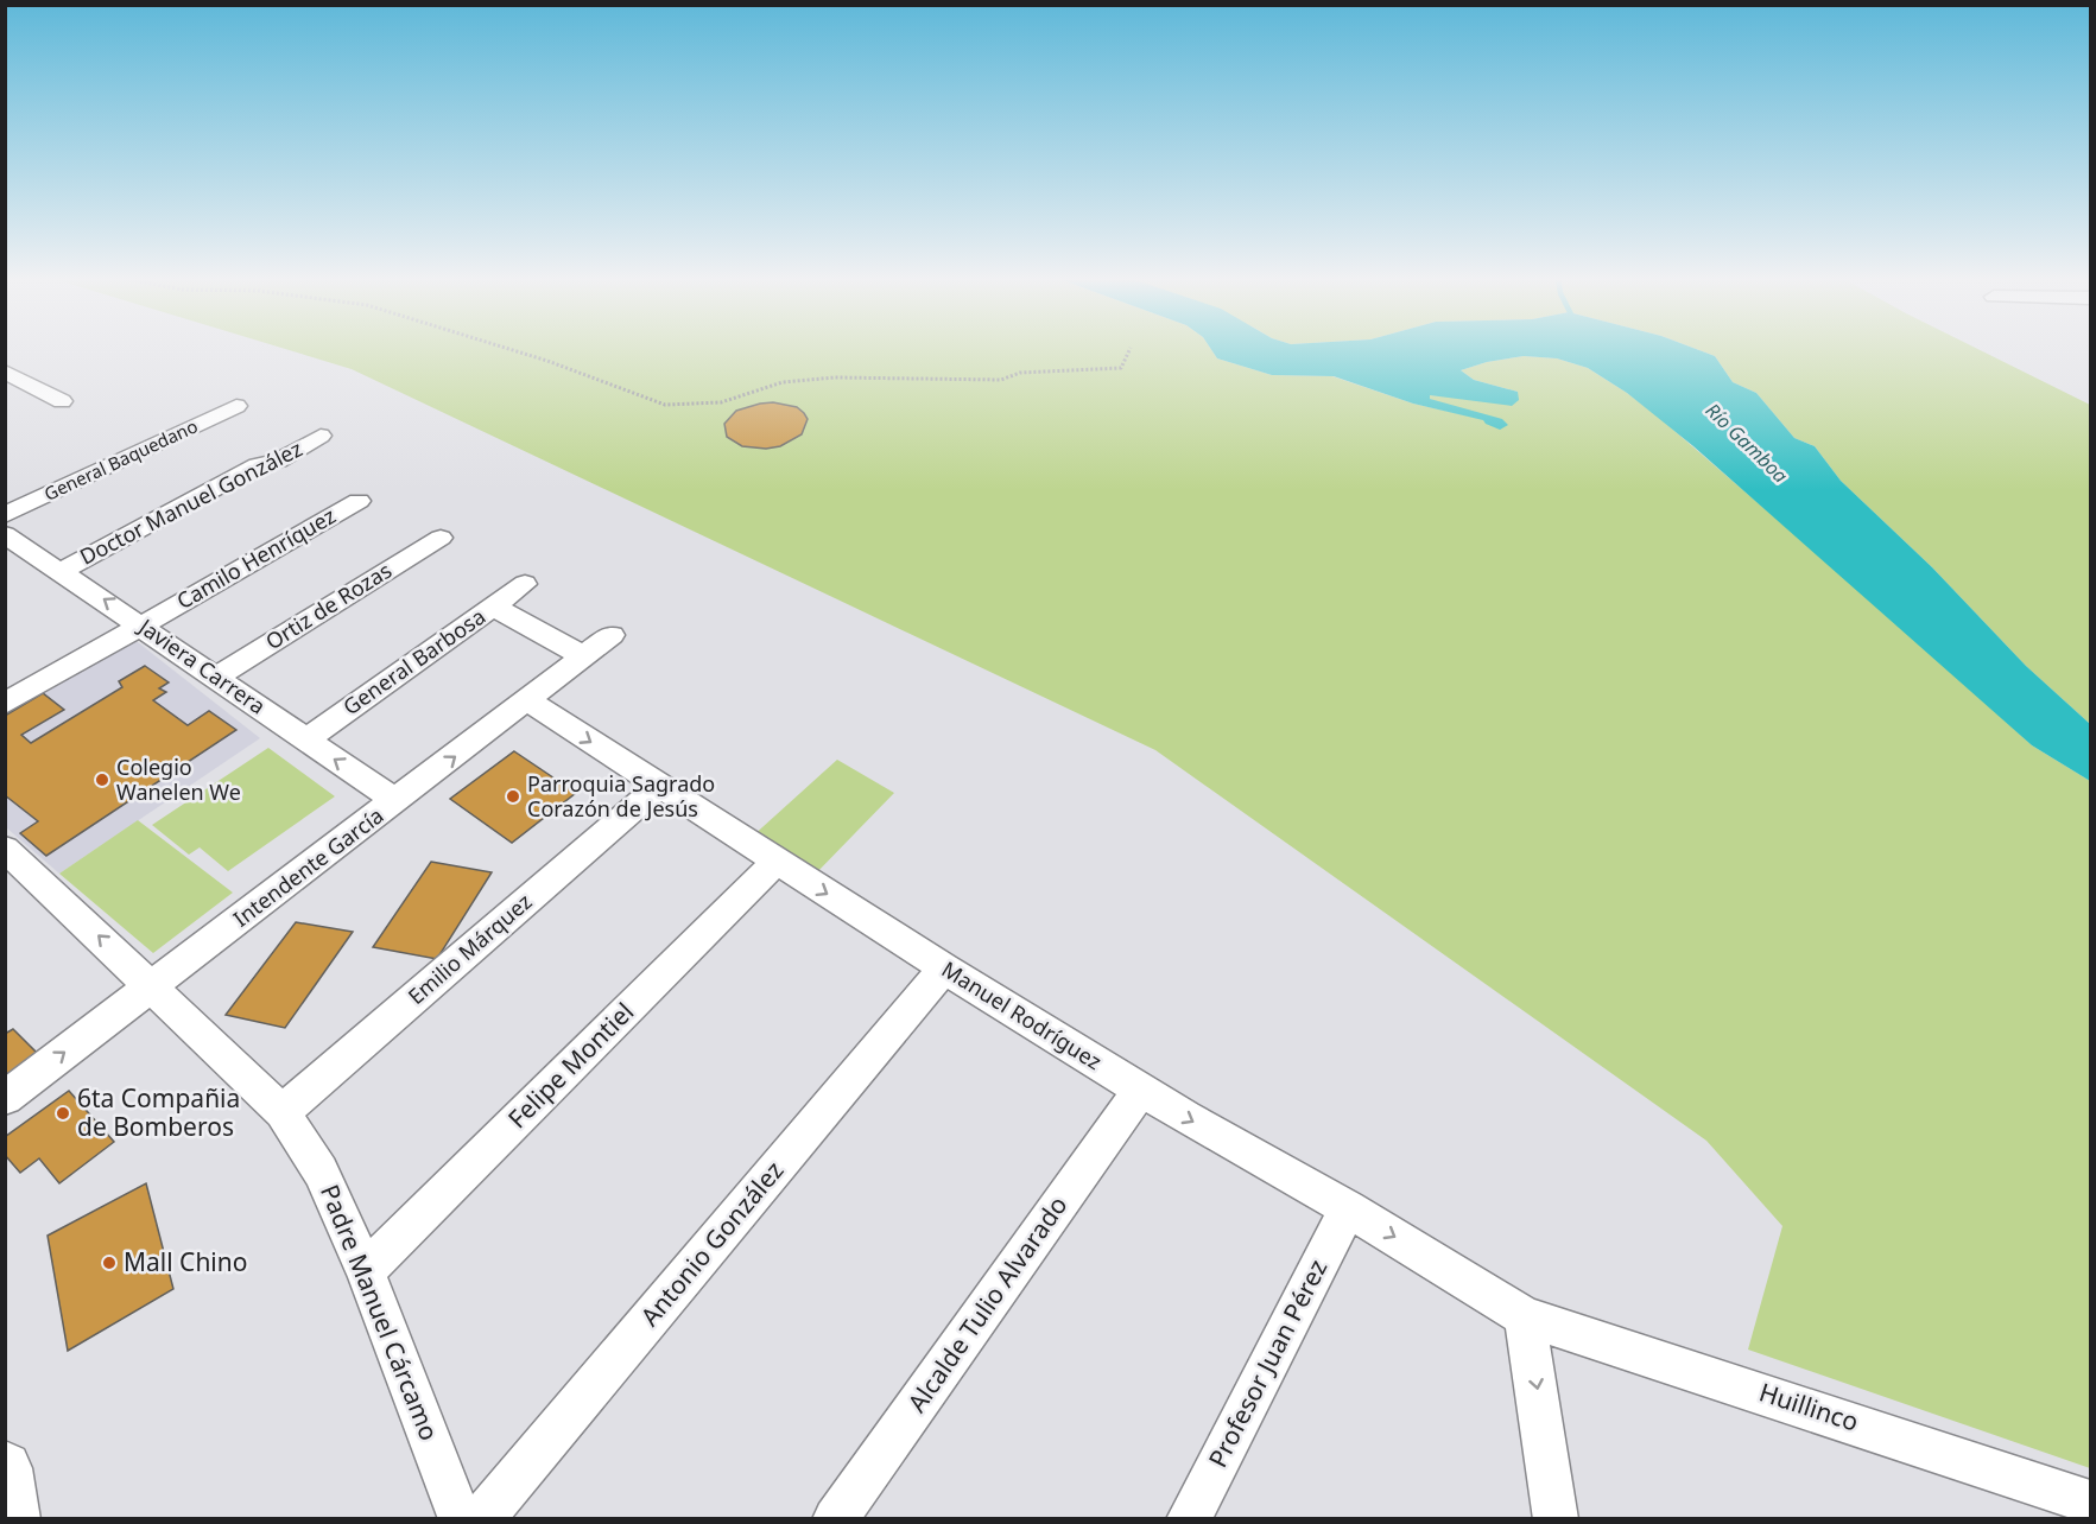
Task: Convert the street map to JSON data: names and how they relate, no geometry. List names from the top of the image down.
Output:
{
  "streets": {
    "street": [
      "General Baquedano",
      "Doctor Manuel González",
      "Camilo Henríquez",
      "Ortiz de Rozas",
      "General Barbosa",
      "Javiera Carrera",
      "Intendente García",
      "Emilio Márquez",
      "Manuel Rodríguez",
      "Felipe Montiel",
      "Antonio González",
      "Alcalde Tulio Alvarado",
      "Padre Manuel Cárcamo",
      "Profesor Juan Pérez",
      "Huillinco"
    ]
  },
  "crossings": [
    ["Doctor Manuel González", "Javiera Carrera"],
    ["Camilo Henríquez", "Javiera Carrera"],
    ["Ortiz de Rozas", "Javiera Carrera"],
    ["General Barbosa", "Javiera Carrera"],
    ["Javiera Carrera", "Intendente García"],
    ["Intendente García", "Manuel Rodríguez"],
    ["Intendente García", "Padre Manuel Cárcamo"],
    ["Emilio Márquez", "Manuel Rodríguez"],
    ["Emilio Márquez", "Padre Manuel Cárcamo"],
    ["Manuel Rodríguez", "Felipe Montiel"],
    ["Manuel Rodríguez", "Antonio González"],
    ["Manuel Rodríguez", "Alcalde Tulio Alvarado"],
    ["Manuel Rodríguez", "Profesor Juan Pérez"],
    ["Manuel Rodríguez", "Huillinco"],
    ["Felipe Montiel", "Padre Manuel Cárcamo"]
  ],
  "one_way": ["Javiera Carrera", "Intendente García", "Manuel Rodríguez"],
  "water": ["Río Gamboa"],
  "places": [
    "Colegio Wanelen We",
    "Parroquia Sagrado Corazón de Jesús",
    "6ta Compañia de Bomberos",
    "Mall Chino"
  ]
}
